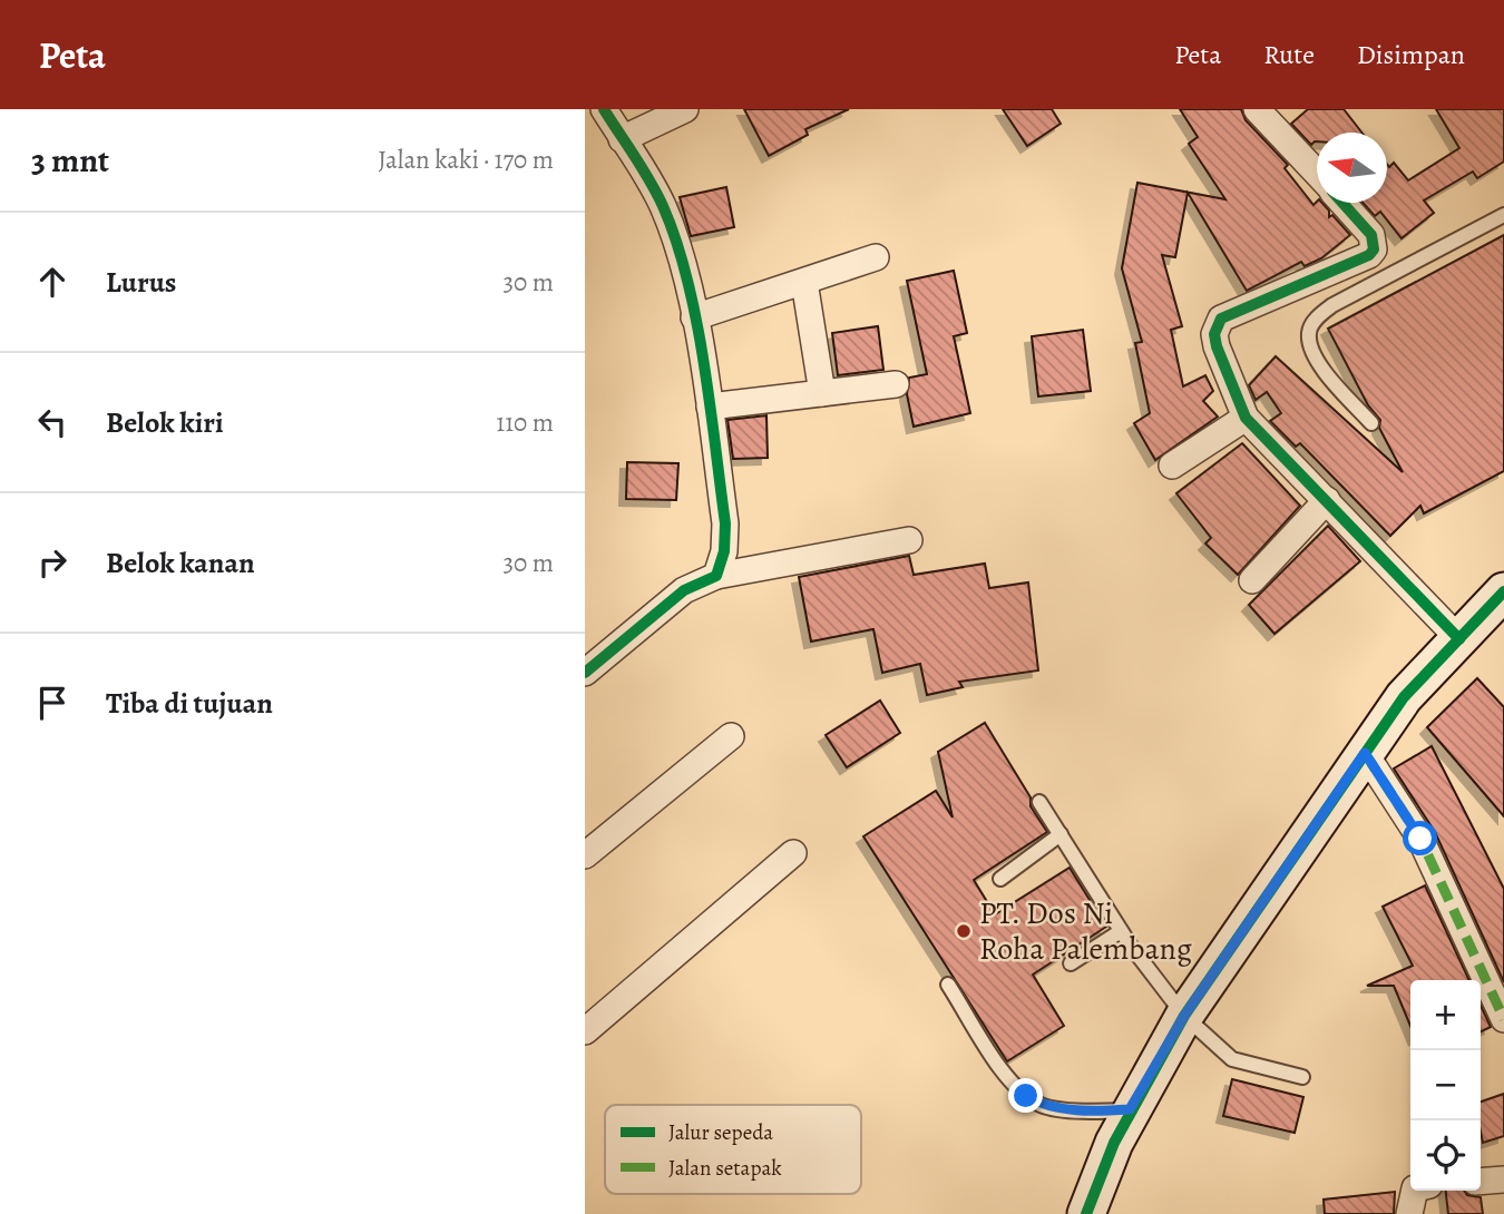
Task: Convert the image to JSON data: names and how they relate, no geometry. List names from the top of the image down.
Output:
{
  "places": ["PT. Dos Ni Roha Palembang"],
  "legend": ["Jalur sepeda", "Jalan setapak"],
  "north": "left",
  "page": {
    "header": "Peta",
    "nav": ["Peta", "Rute", "Disimpan"],
    "heading": ["3 mnt", "Jalan kaki · 170 m"],
    "list": [
      ["Lurus", "30 m"],
      ["Belok kiri", "110 m"],
      ["Belok kanan", "30 m"],
      "Tiba di tujuan"
    ],
    "map_buttons": ["+", "−"]
  }
}
